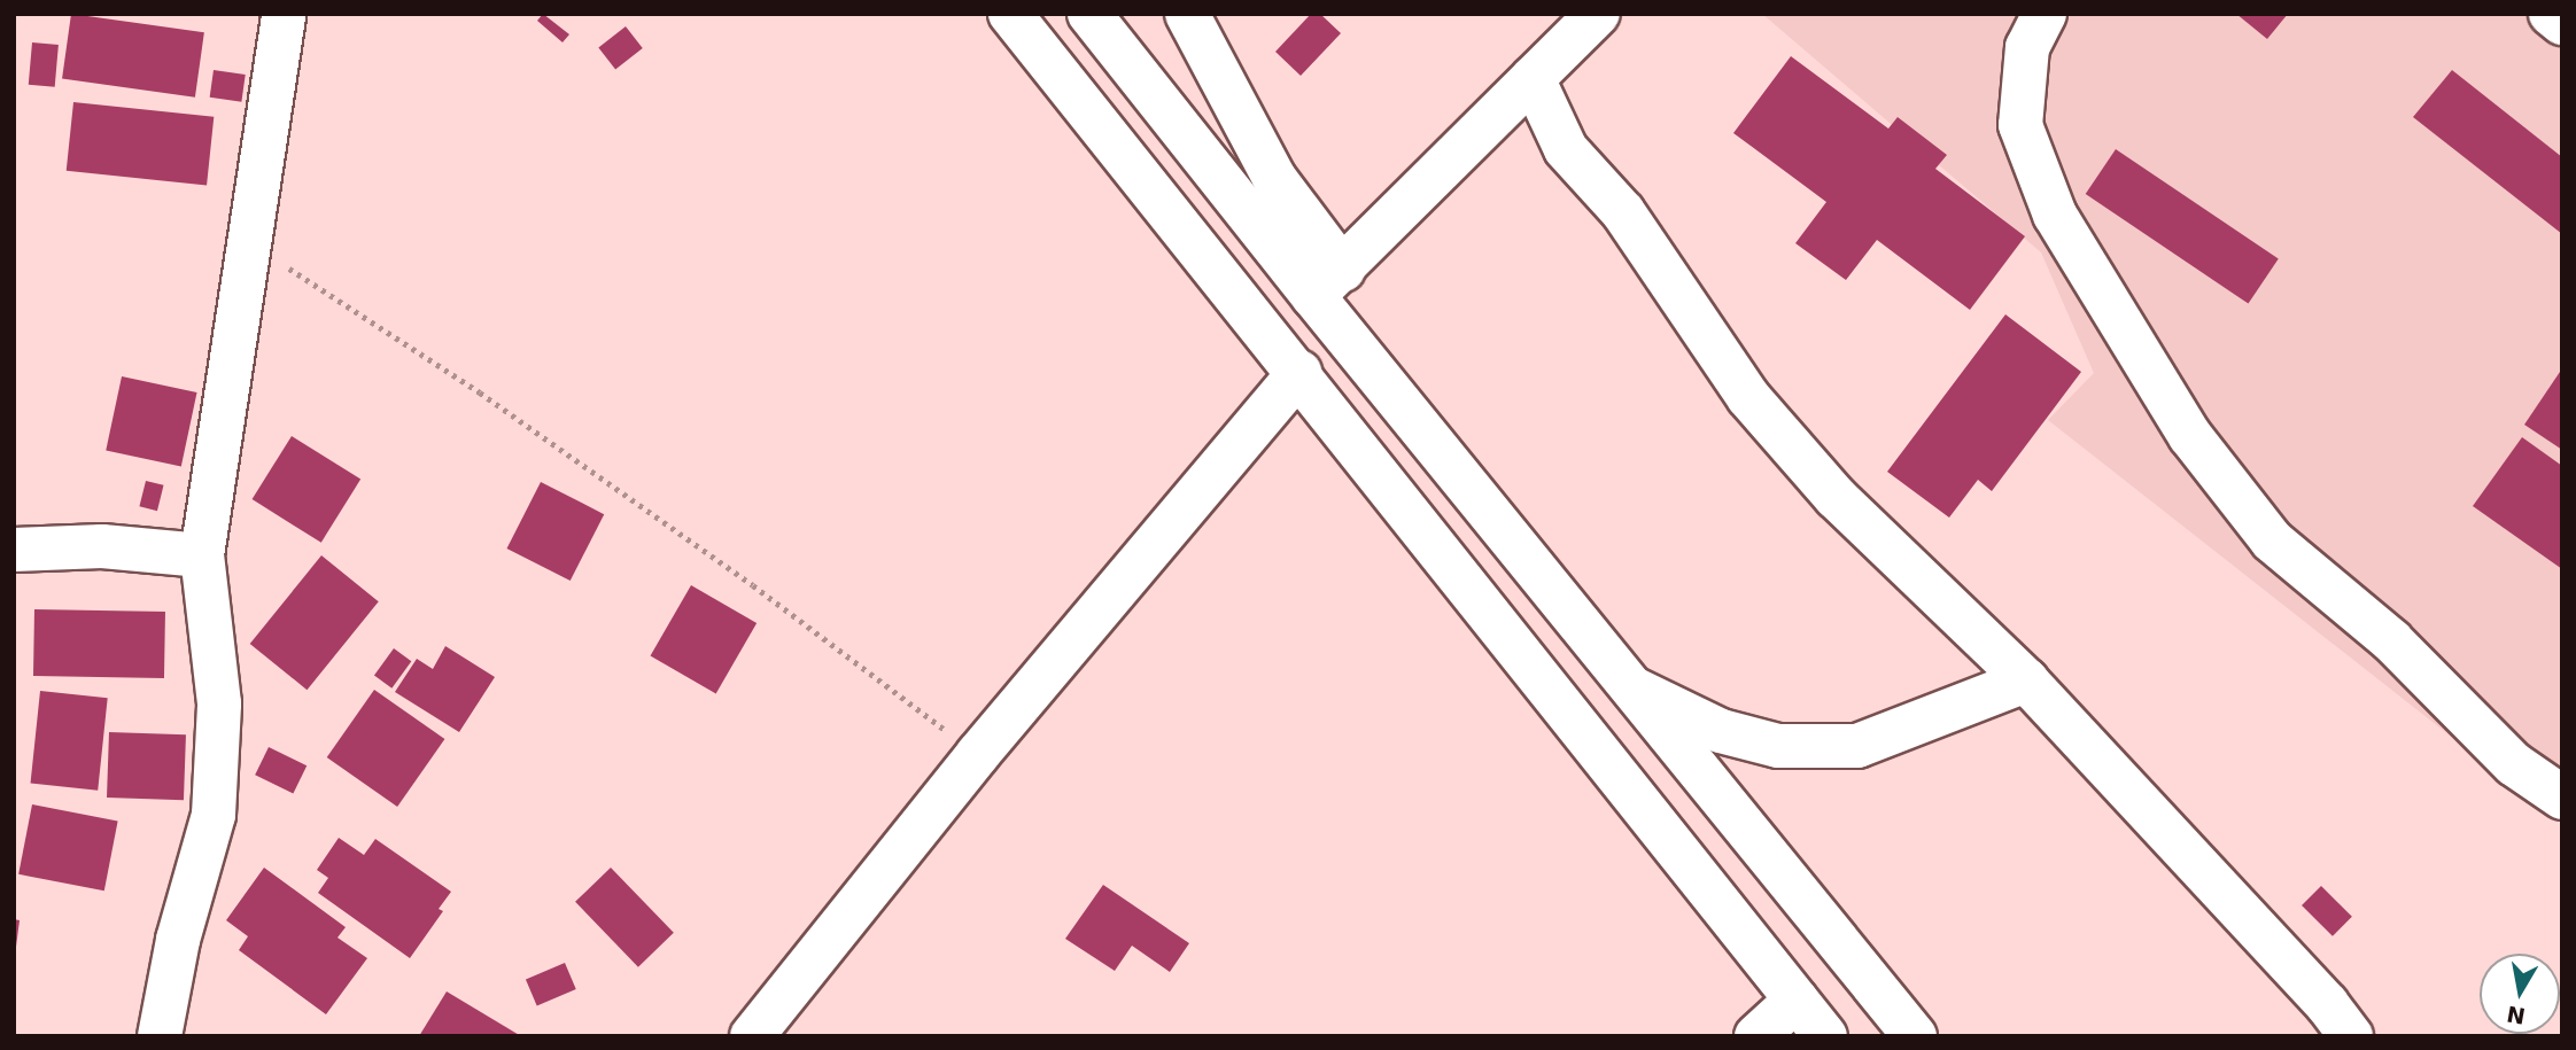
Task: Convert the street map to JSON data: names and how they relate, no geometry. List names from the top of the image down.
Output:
{
  "north": "bottom"
}
